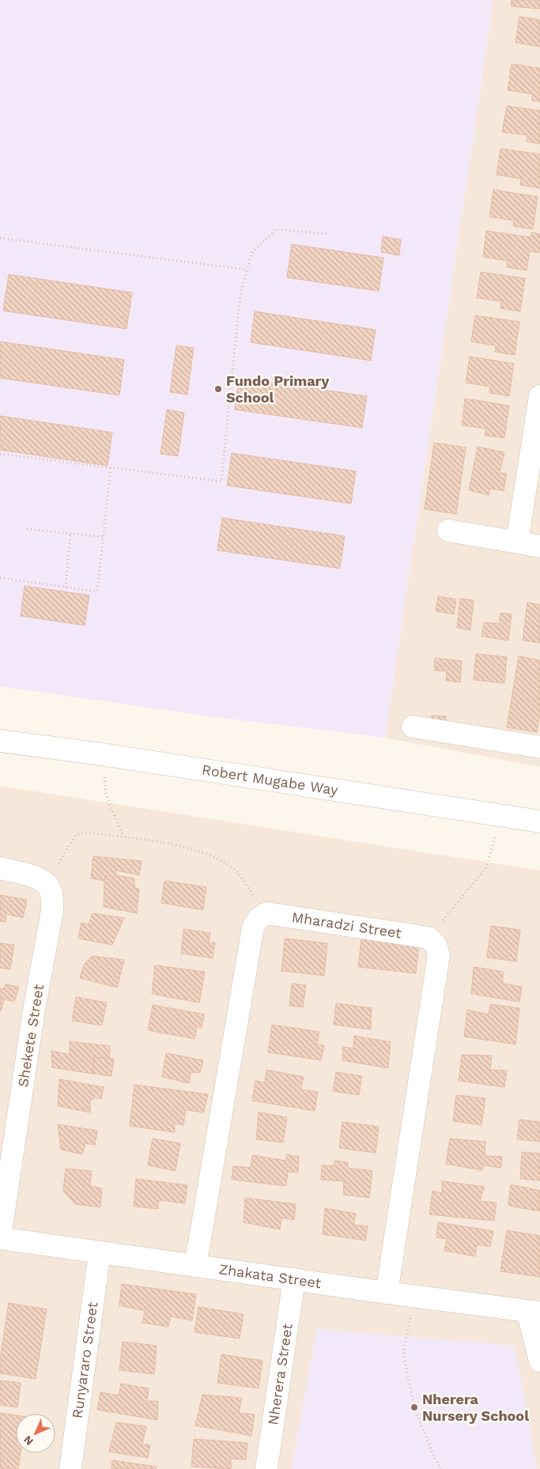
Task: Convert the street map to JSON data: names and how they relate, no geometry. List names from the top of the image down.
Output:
{
  "streets": {
    "street": [
      "Robert Mugabe Way",
      "Mharadzi Street",
      "Shekete Street",
      "Zhakata Street",
      "Runyararo Street",
      "Nherera Street"
    ]
  },
  "crossings": [
    ["Shekete Street", "Zhakata Street"],
    ["Zhakata Street", "Runyararo Street"],
    ["Zhakata Street", "Nherera Street"]
  ],
  "places": ["Fundo Primary School", "Nherera Nursery School"],
  "north": "bottom left"
}
